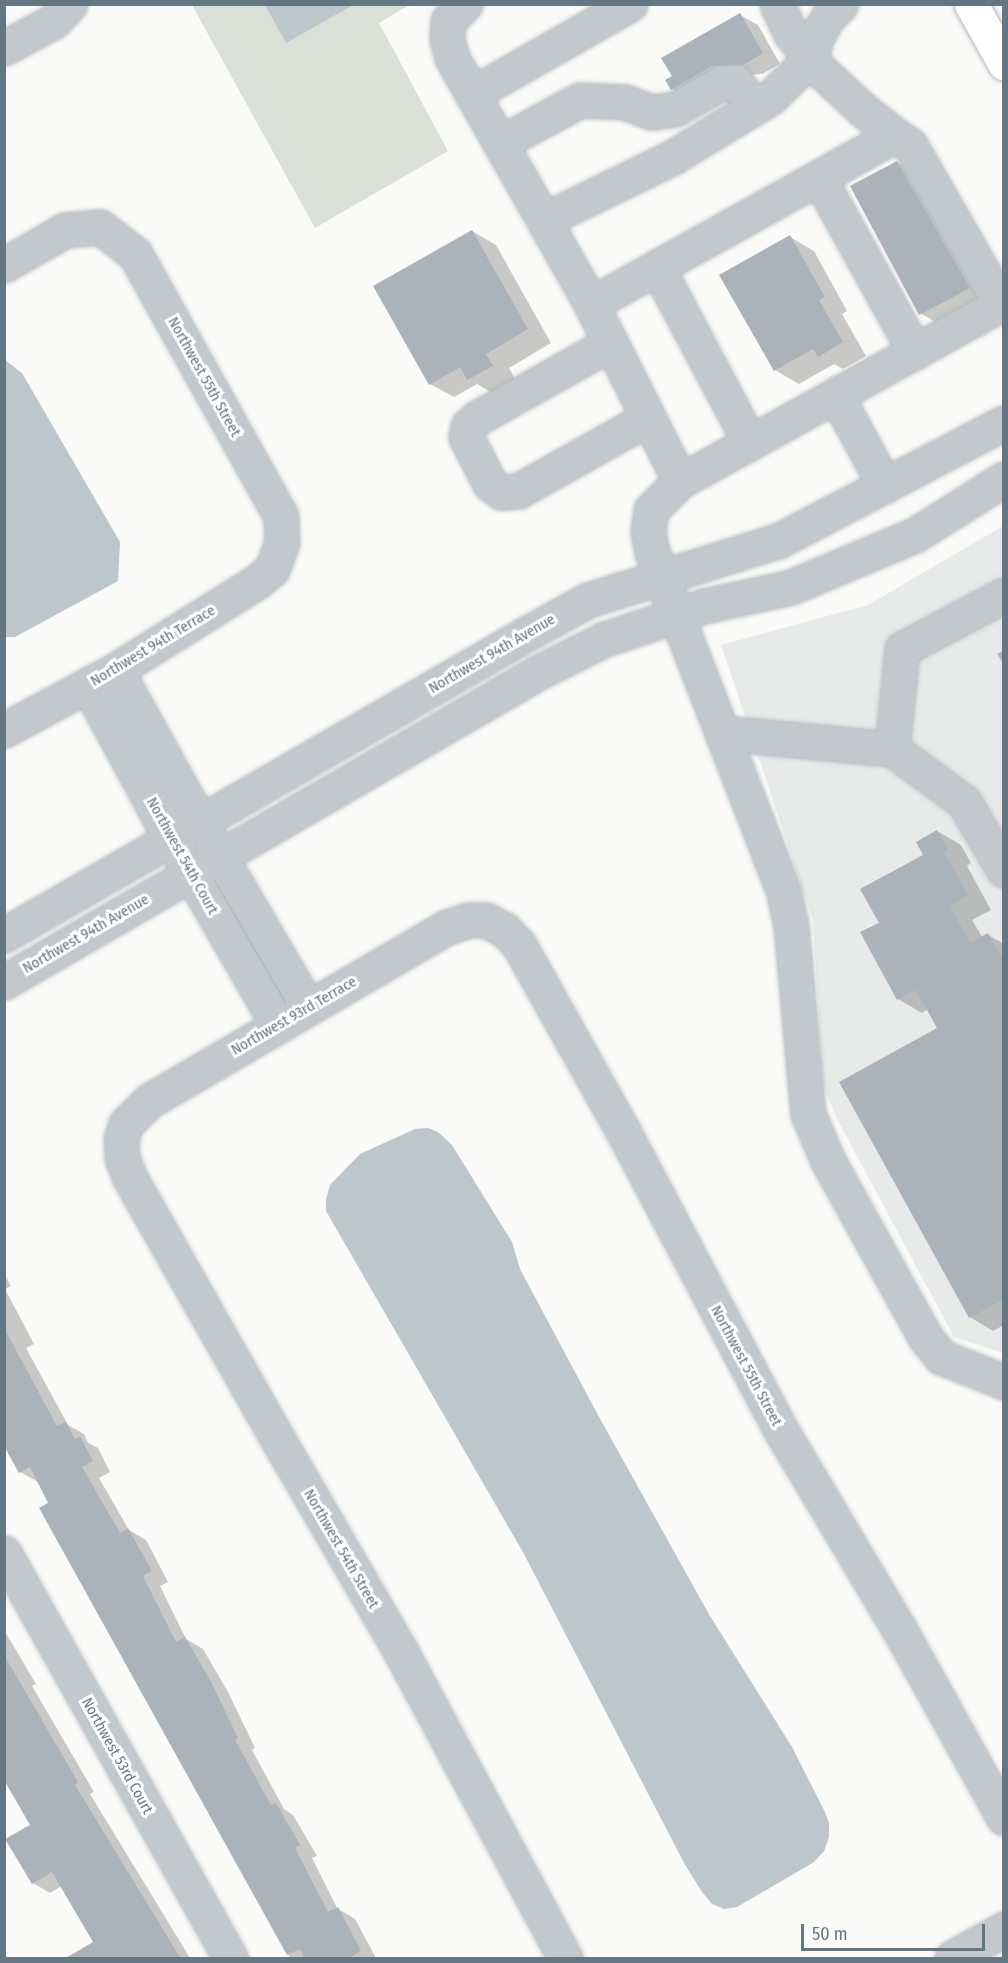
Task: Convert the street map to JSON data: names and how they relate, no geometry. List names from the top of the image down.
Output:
{
  "streets": {
    "street": [
      "Northwest 55th Street",
      "Northwest 94th Terrace",
      "Northwest 94th Avenue",
      "Northwest 54th Court",
      "Northwest 93rd Terrace",
      "Northwest 54th Street",
      "Northwest 53rd Court"
    ]
  },
  "crossings": [
    ["Northwest 55th Street", "Northwest 94th Terrace"],
    ["Northwest 55th Street", "Northwest 93rd Terrace"],
    ["Northwest 94th Terrace", "Northwest 54th Court"],
    ["Northwest 94th Avenue", "Northwest 54th Court"],
    ["Northwest 54th Court", "Northwest 93rd Terrace"],
    ["Northwest 93rd Terrace", "Northwest 54th Street"]
  ],
  "scale_bar": "50 m"
}
